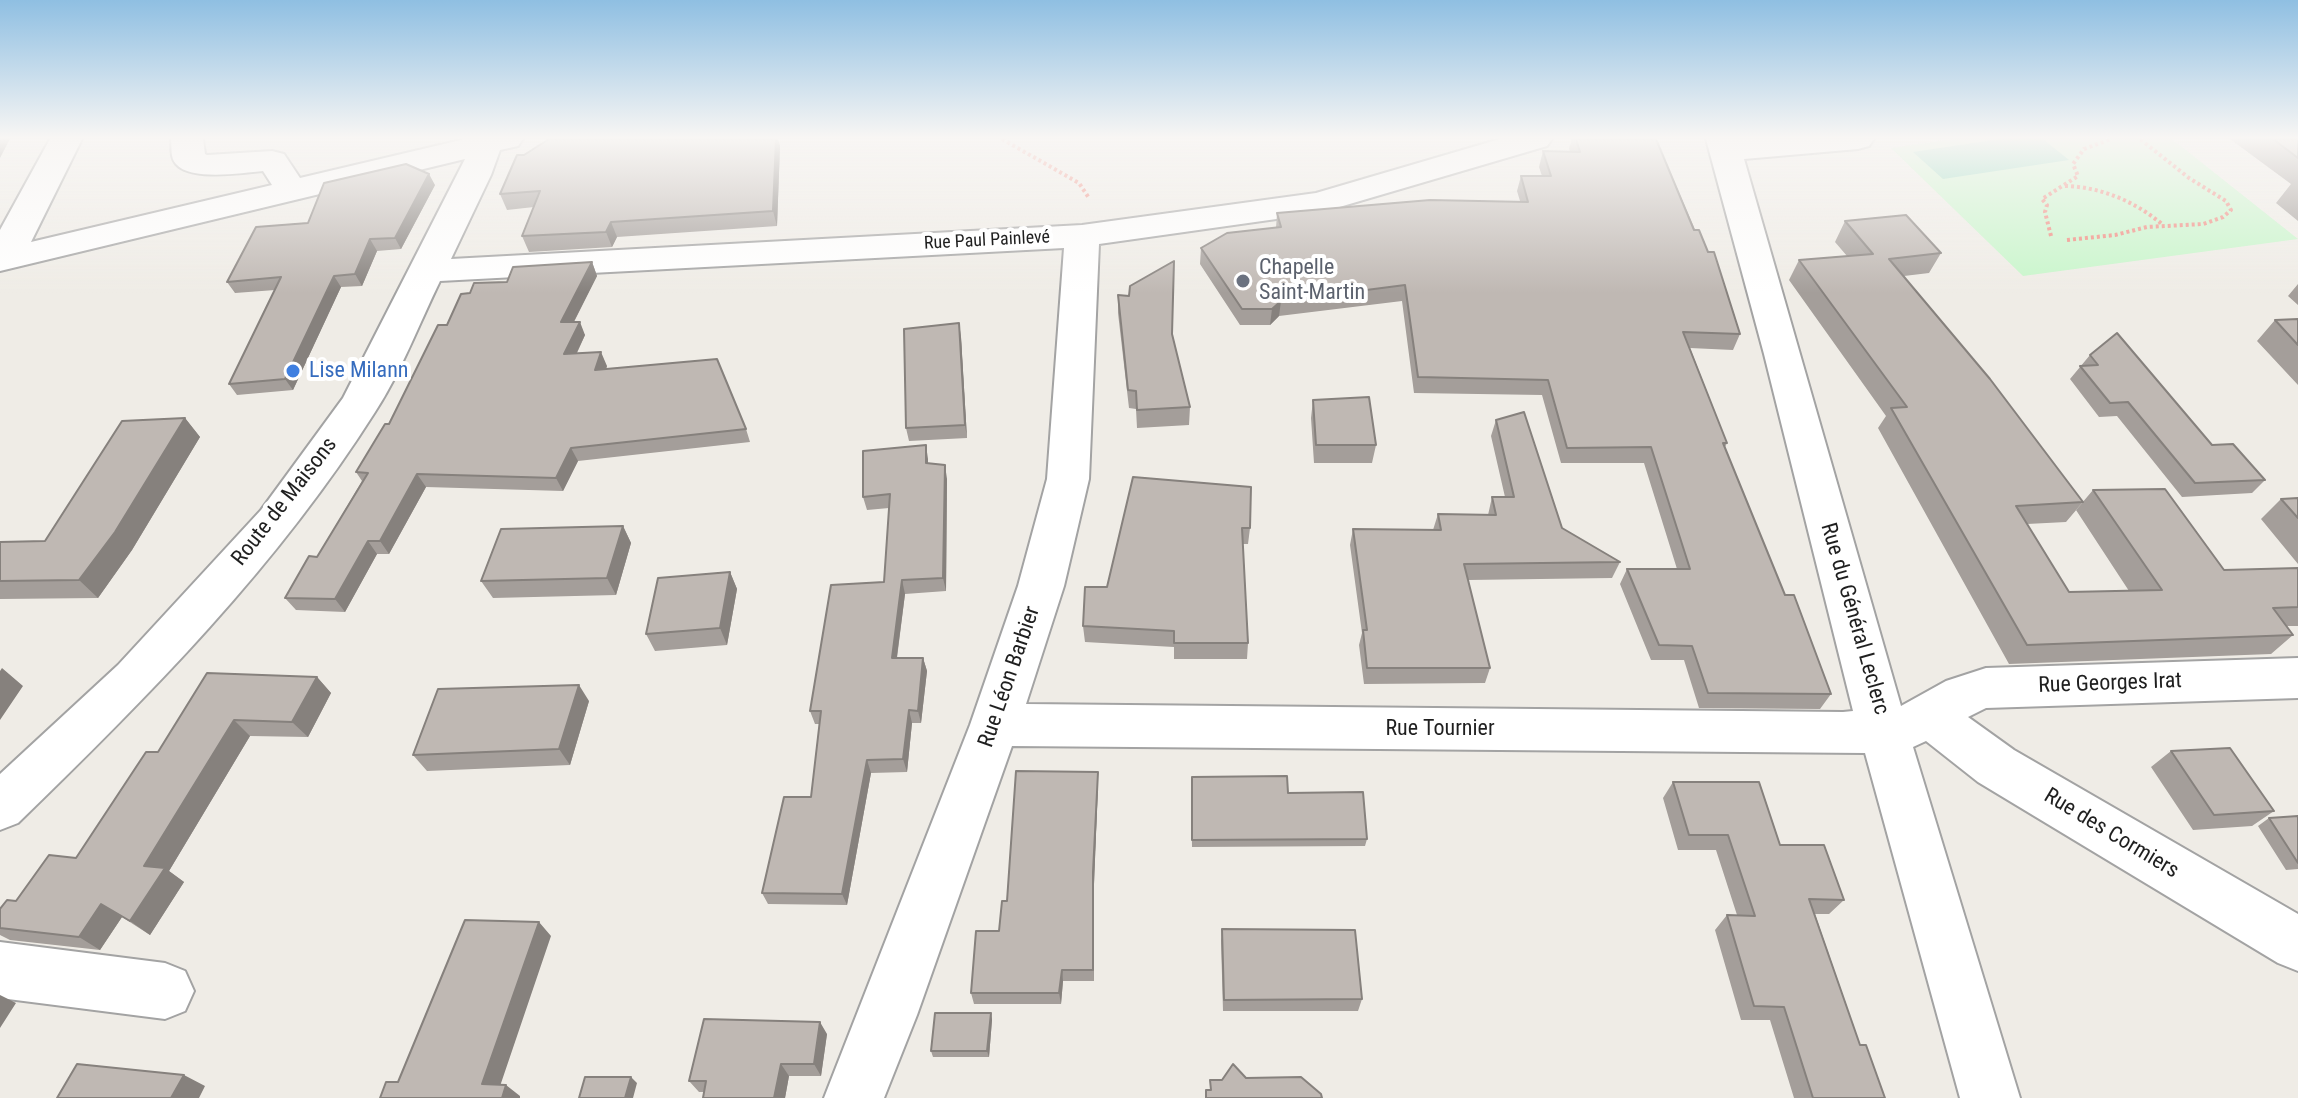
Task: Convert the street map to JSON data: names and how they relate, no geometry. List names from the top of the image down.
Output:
{
  "streets": {
    "street": [
      "Rue Paul Painlevé",
      "Route de Maisons",
      "Rue du Général Leclerc",
      "Rue Léon Barbier",
      "Rue Georges Irat",
      "Rue Tournier",
      "Rue des Cormiers"
    ]
  },
  "crossings": [
    ["Rue Paul Painlevé", "Route de Maisons"],
    ["Rue Paul Painlevé", "Rue Léon Barbier"],
    ["Rue du Général Leclerc", "Rue Georges Irat"],
    ["Rue du Général Leclerc", "Rue Tournier"],
    ["Rue du Général Leclerc", "Rue des Cormiers"],
    ["Rue Léon Barbier", "Rue Tournier"],
    ["Rue Georges Irat", "Rue Tournier"],
    ["Rue Georges Irat", "Rue des Cormiers"],
    ["Rue Tournier", "Rue des Cormiers"]
  ],
  "places": ["Chapelle Saint-Martin", "Lise Milann"]
}
